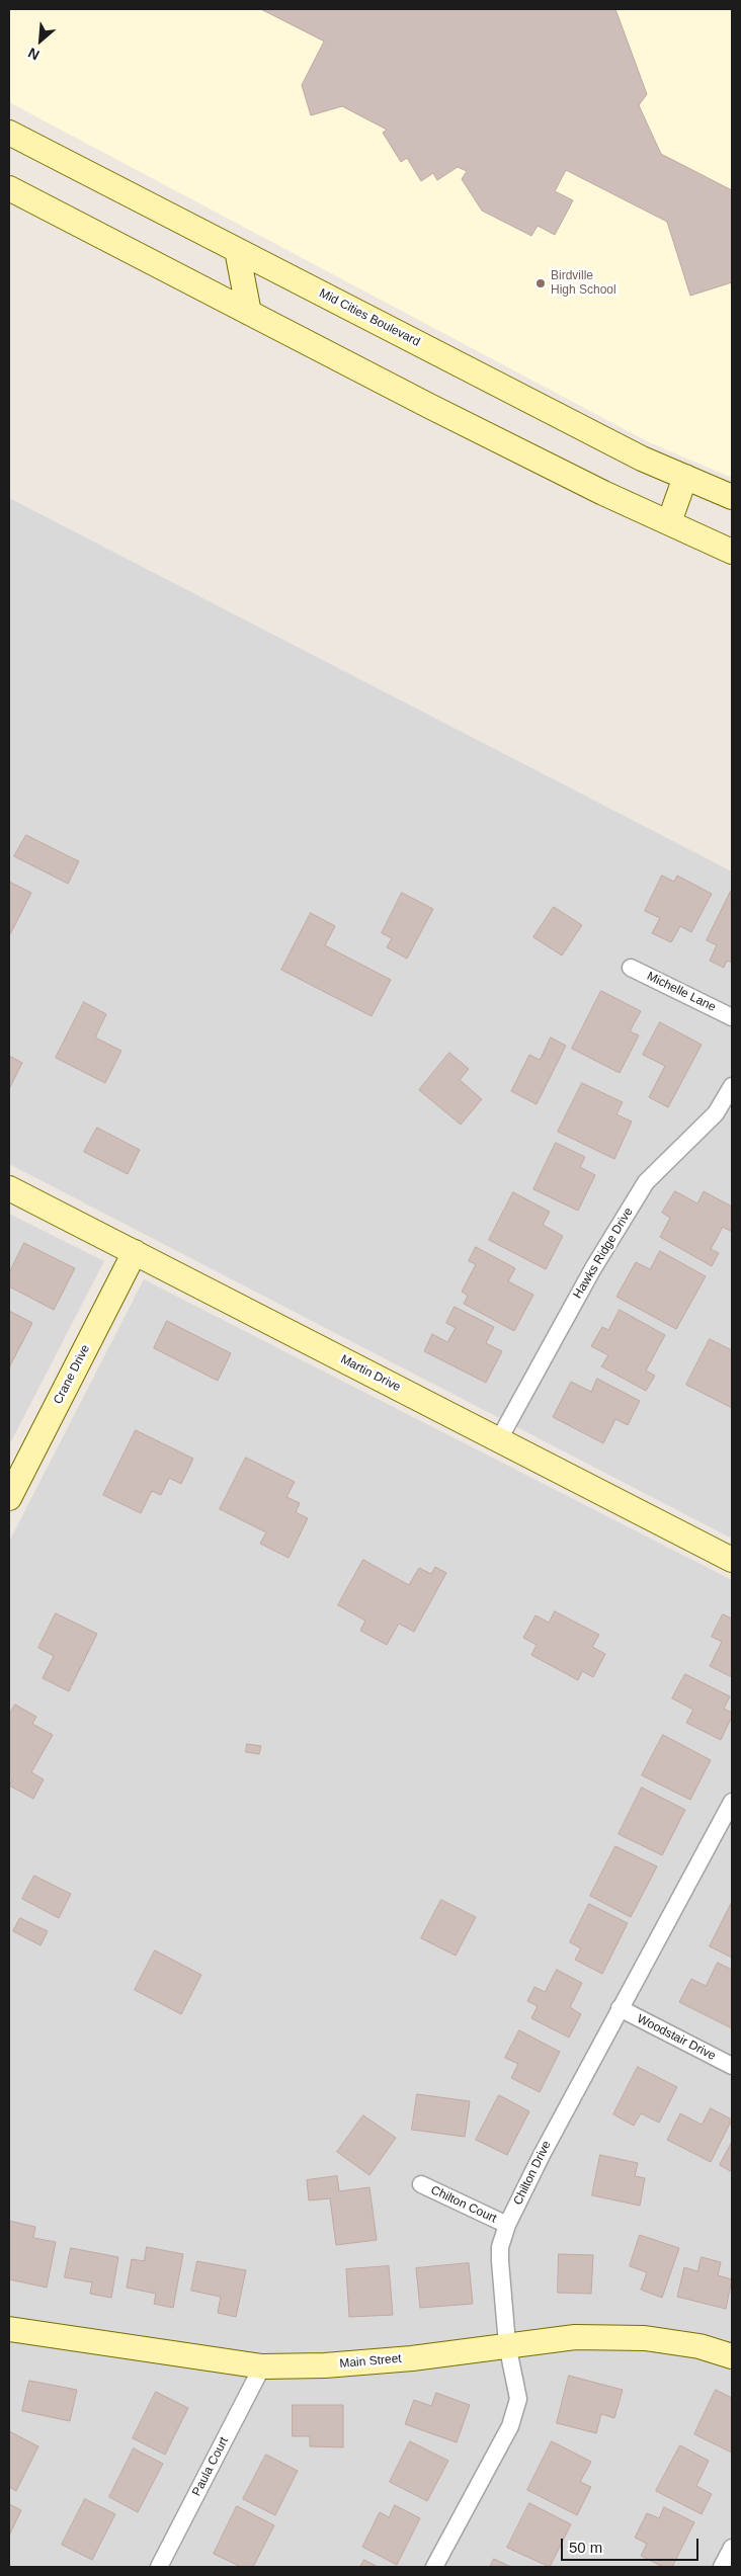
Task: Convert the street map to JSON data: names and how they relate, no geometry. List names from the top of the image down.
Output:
{
  "streets": {
    "street": [
      "Mid Cities Boulevard",
      "Michelle Lane",
      "Hawks Ridge Drive",
      "Martin Drive",
      "Crane Drive",
      "Woodstair Drive",
      "Chilton Drive",
      "Chilton Court",
      "Main Street",
      "Paula Court"
    ]
  },
  "crossings": [
    ["Hawks Ridge Drive", "Martin Drive"],
    ["Martin Drive", "Crane Drive"],
    ["Woodstair Drive", "Chilton Drive"],
    ["Chilton Drive", "Chilton Court"],
    ["Chilton Drive", "Main Street"],
    ["Main Street", "Paula Court"]
  ],
  "places": ["Birdville High School"],
  "scale_bar": "50 m",
  "north": "bottom left"
}
